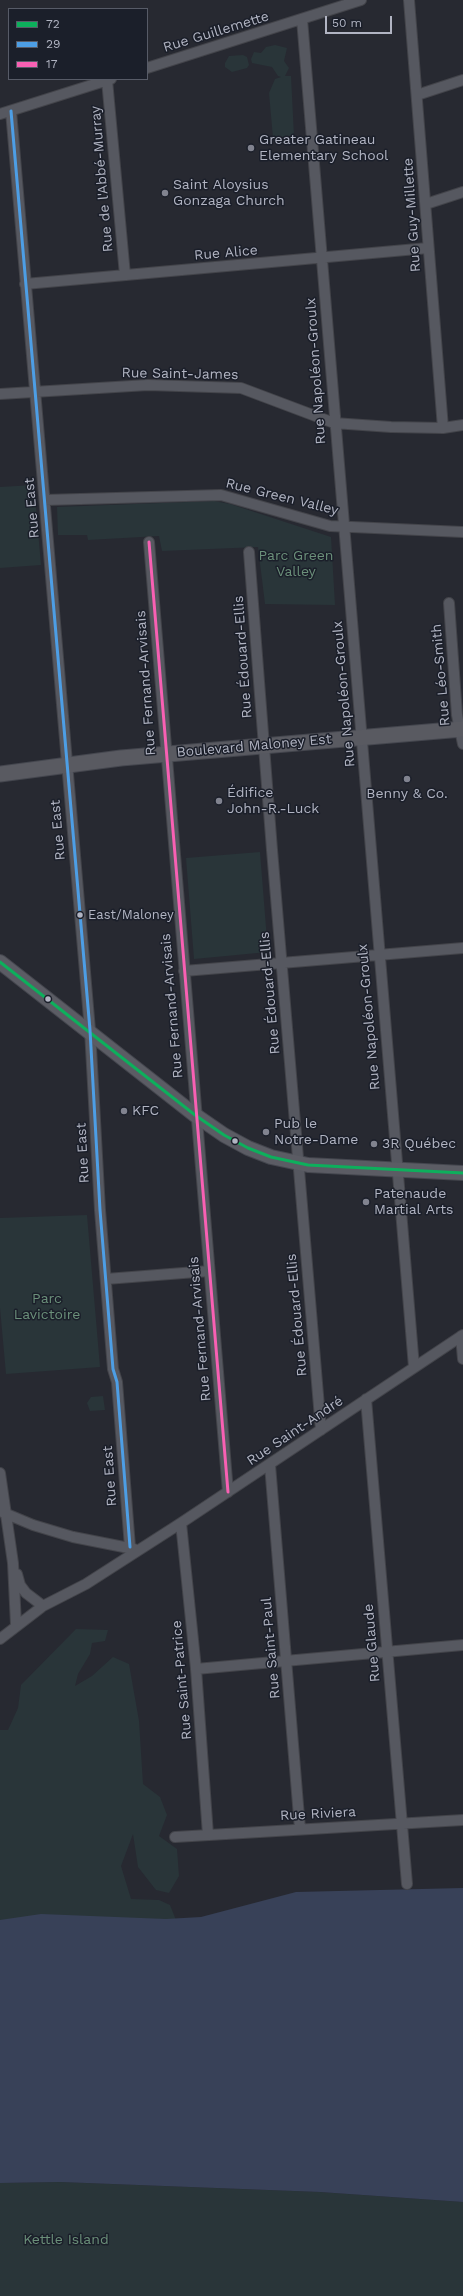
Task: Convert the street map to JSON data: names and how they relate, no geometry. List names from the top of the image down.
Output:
{
  "streets": {
    "main road": ["Boulevard Maloney Est"],
    "street": [
      "Rue Guillemette",
      "Rue de l'Abbé-Murray",
      "Rue Guy-Millette",
      "Rue Alice",
      "Rue Napoléon-Groulx",
      "Rue Saint-James",
      "Rue Green Valley",
      "Rue East",
      "Rue Édouard-Ellis",
      "Rue Léo-Smith",
      "Rue Fernand-Arvisais",
      "Rue Saint-André",
      "Rue Glaude",
      "Rue Saint-Paul",
      "Rue Saint-Patrice",
      "Rue Riviera"
    ]
  },
  "crossings": [
    ["Rue Guillemette", "Rue Napoléon-Groulx"],
    ["Rue de l'Abbé-Murray", "Rue Alice"],
    ["Rue Guy-Millette", "Rue Alice"],
    ["Rue Guy-Millette", "Rue Saint-James"],
    ["Rue Alice", "Rue Napoléon-Groulx"],
    ["Rue Alice", "Rue East"],
    ["Rue Napoléon-Groulx", "Rue Saint-James"],
    ["Rue Napoléon-Groulx", "Rue Green Valley"],
    ["Rue Napoléon-Groulx", "Boulevard Maloney Est"],
    ["Rue Napoléon-Groulx", "Rue Saint-André"],
    ["Rue Saint-James", "Rue East"],
    ["Rue Green Valley", "Rue East"],
    ["Rue East", "Boulevard Maloney Est"],
    ["Rue East", "Rue Saint-André"],
    ["Rue Édouard-Ellis", "Boulevard Maloney Est"],
    ["Rue Édouard-Ellis", "Rue Saint-André"],
    ["Rue Léo-Smith", "Boulevard Maloney Est"],
    ["Rue Fernand-Arvisais", "Boulevard Maloney Est"],
    ["Rue Fernand-Arvisais", "Rue Saint-André"],
    ["Rue Saint-André", "Rue Glaude"],
    ["Rue Saint-André", "Rue Saint-Paul"],
    ["Rue Saint-André", "Rue Saint-Patrice"],
    ["Rue Glaude", "Rue Riviera"],
    ["Rue Saint-Paul", "Rue Riviera"],
    ["Rue Saint-Patrice", "Rue Riviera"]
  ],
  "parks": ["Parc Green Valley", "Parc Lavictoire", "Kettle Island"],
  "places": [
    "Greater Gatineau Elementary School",
    "Saint Aloysius Gonzaga Church",
    "Benny & Co.",
    "Édifice John-R.-Luck",
    "East/Maloney",
    "KFC",
    "Pub le Notre-Dame",
    "3R Québec",
    "Patenaude Martial Arts"
  ],
  "lines": ["transit line 29", "transit line 17", "transit line 72"],
  "legend": ["72", "29", "17"],
  "scale_bar": "50 m"
}
